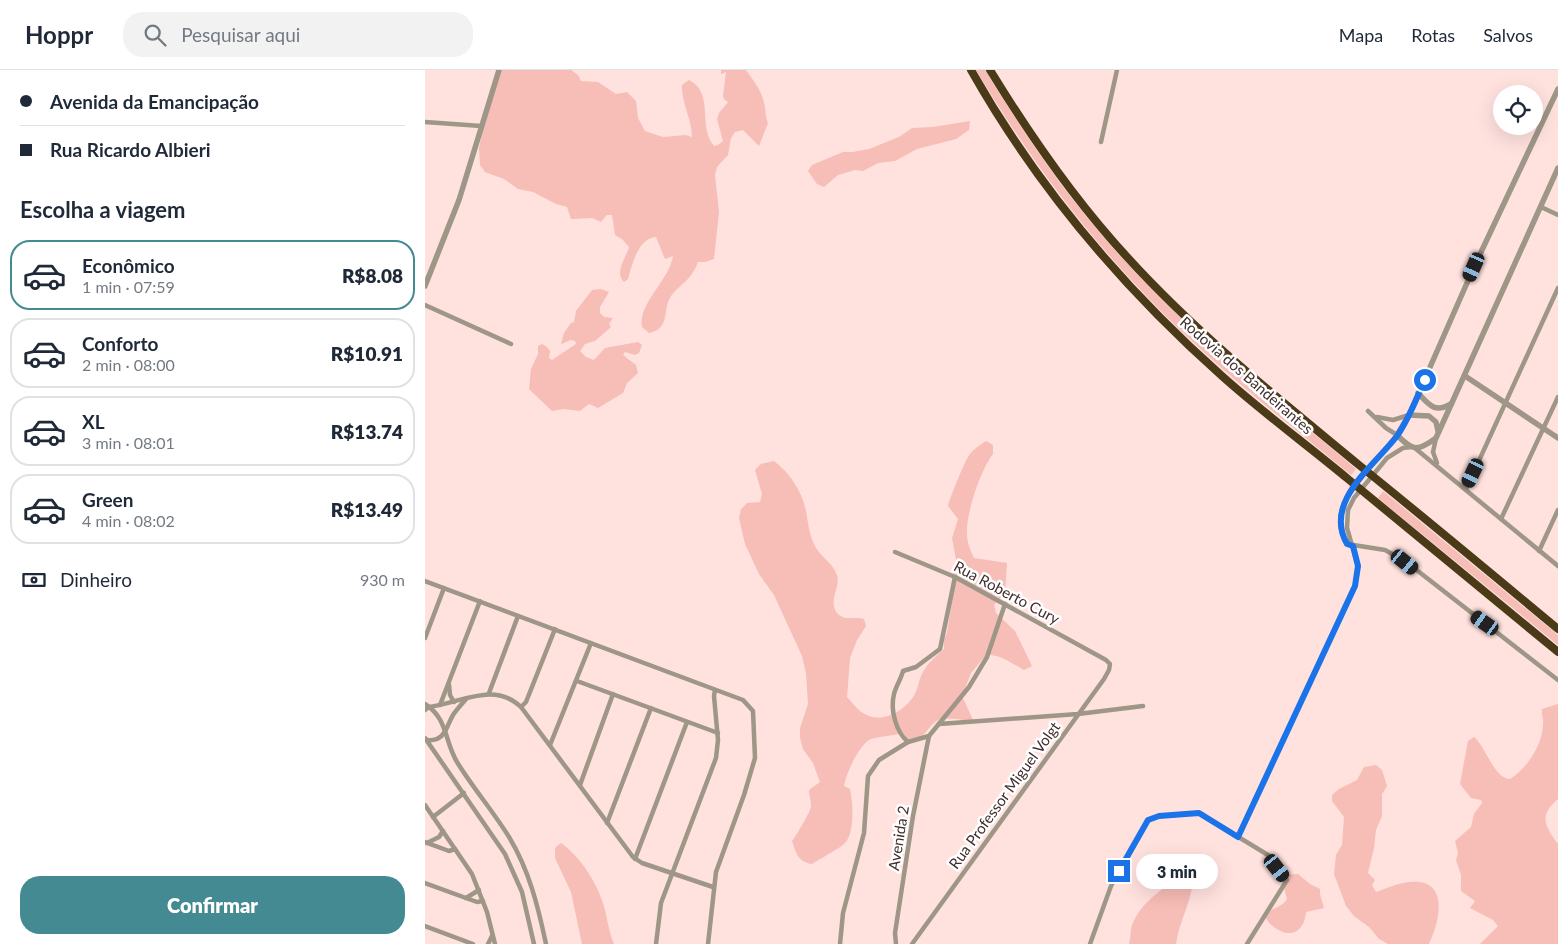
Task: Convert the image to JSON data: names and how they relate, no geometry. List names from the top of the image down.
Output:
{
  "streets": {
    "highway": ["Rodovia dos Bandeirantes"],
    "street": ["Rua Roberto Cury", "Rua Professor Miguel Volgt", "Avenida 2"]
  },
  "crossings": [
    ["Rua Roberto Cury", "Rua Professor Miguel Volgt"]
  ],
  "page": {
    "header": "Hoppr",
    "search": "Pesquisar aqui",
    "nav": ["Mapa", "Rotas", "Salvos"],
    "banner": ["Avenida da Emancipação", "Rua Ricardo Albieri"],
    "heading": "Escolha a viagem",
    "list": [
      {
        "name": "Econômico",
        "note": "1 min · 07:59",
        "value": "R$8.08"
      },
      {
        "name": "Conforto",
        "note": "2 min · 08:00",
        "value": "R$10.91"
      },
      {
        "name": "XL",
        "note": "3 min · 08:01",
        "value": "R$13.74"
      },
      {
        "name": "Green",
        "note": "4 min · 08:02",
        "value": "R$13.49"
      }
    ],
    "pay": ["Dinheiro", "930 m"],
    "bubble": "3 min",
    "buttons": "Confirmar"
  }
}
